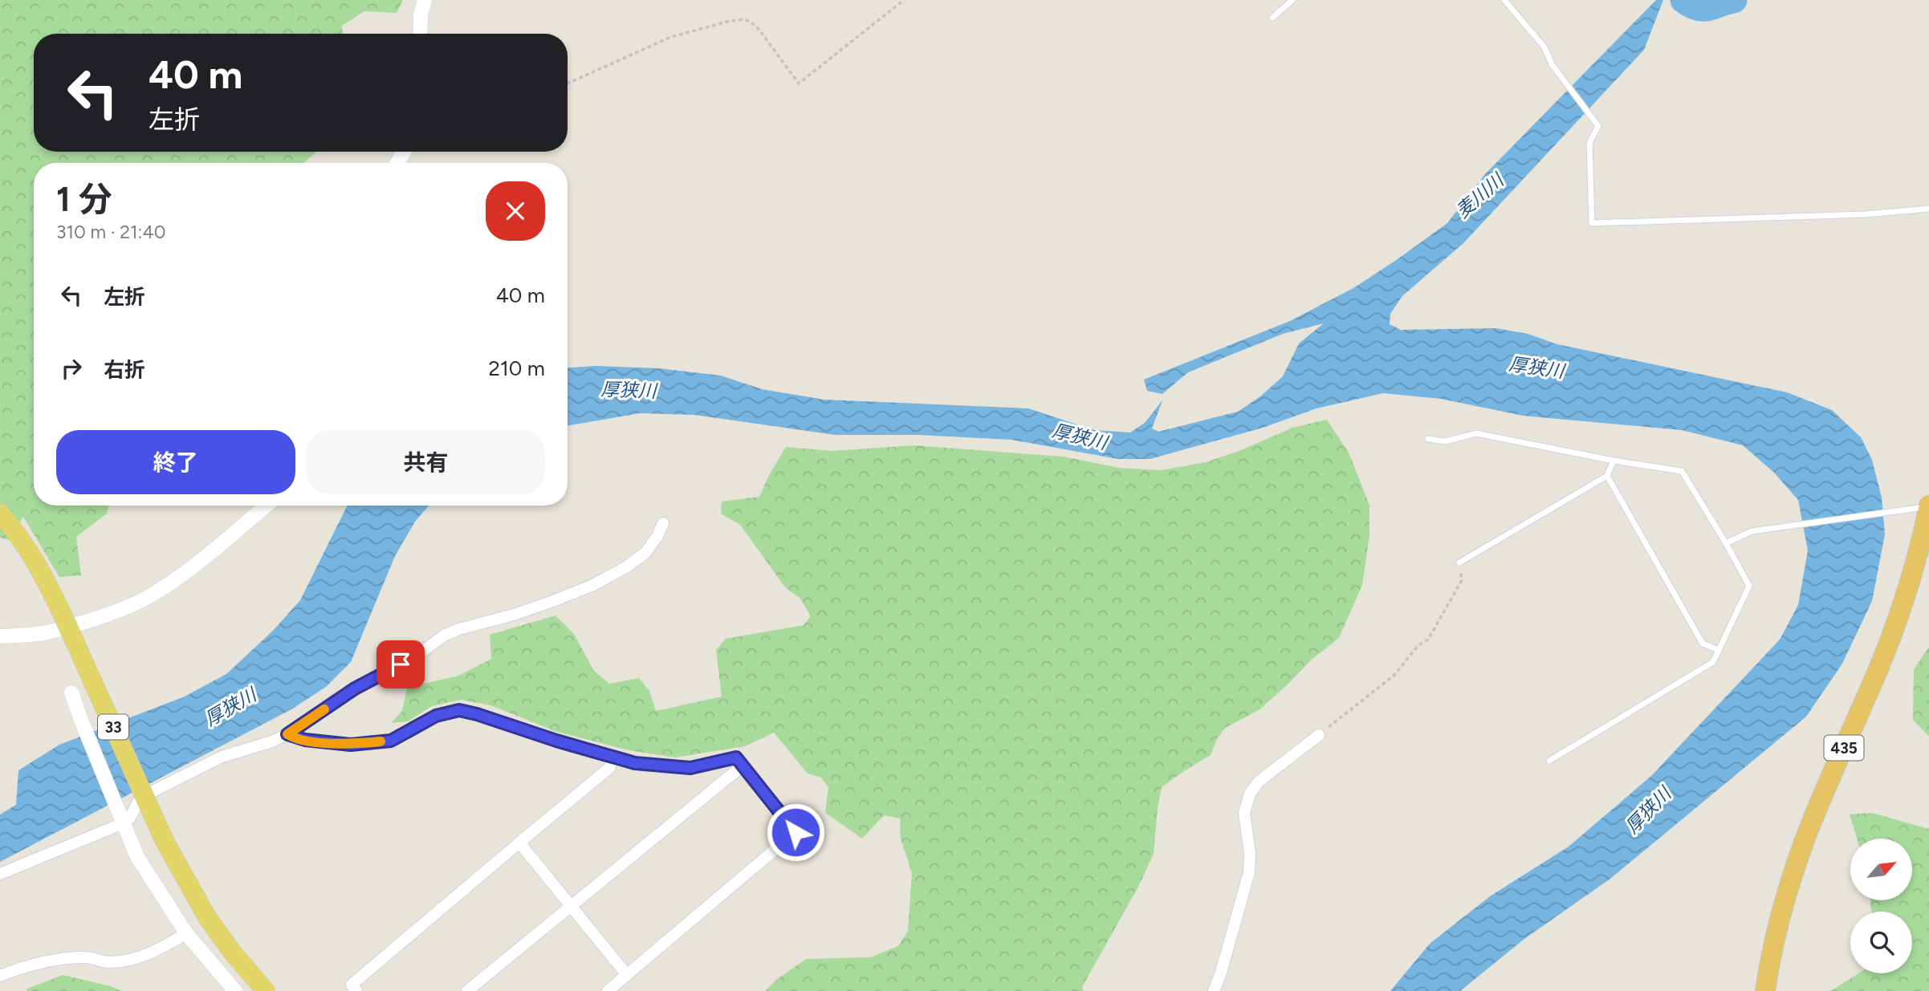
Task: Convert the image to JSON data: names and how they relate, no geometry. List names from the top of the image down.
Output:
{
  "streets": {
    "highway": ["435"],
    "main road": ["33"]
  },
  "water": ["麦川川", "厚狭川"],
  "north": "top right",
  "page": {
    "turn": ["40 m", "左折"],
    "heading": ["1 分", "310 m · 21:40"],
    "list": [
      {
        "name": "左折",
        "value": "40 m"
      },
      {
        "name": "右折",
        "value": "210 m"
      }
    ],
    "buttons": ["終了", "共有"]
  }
}
